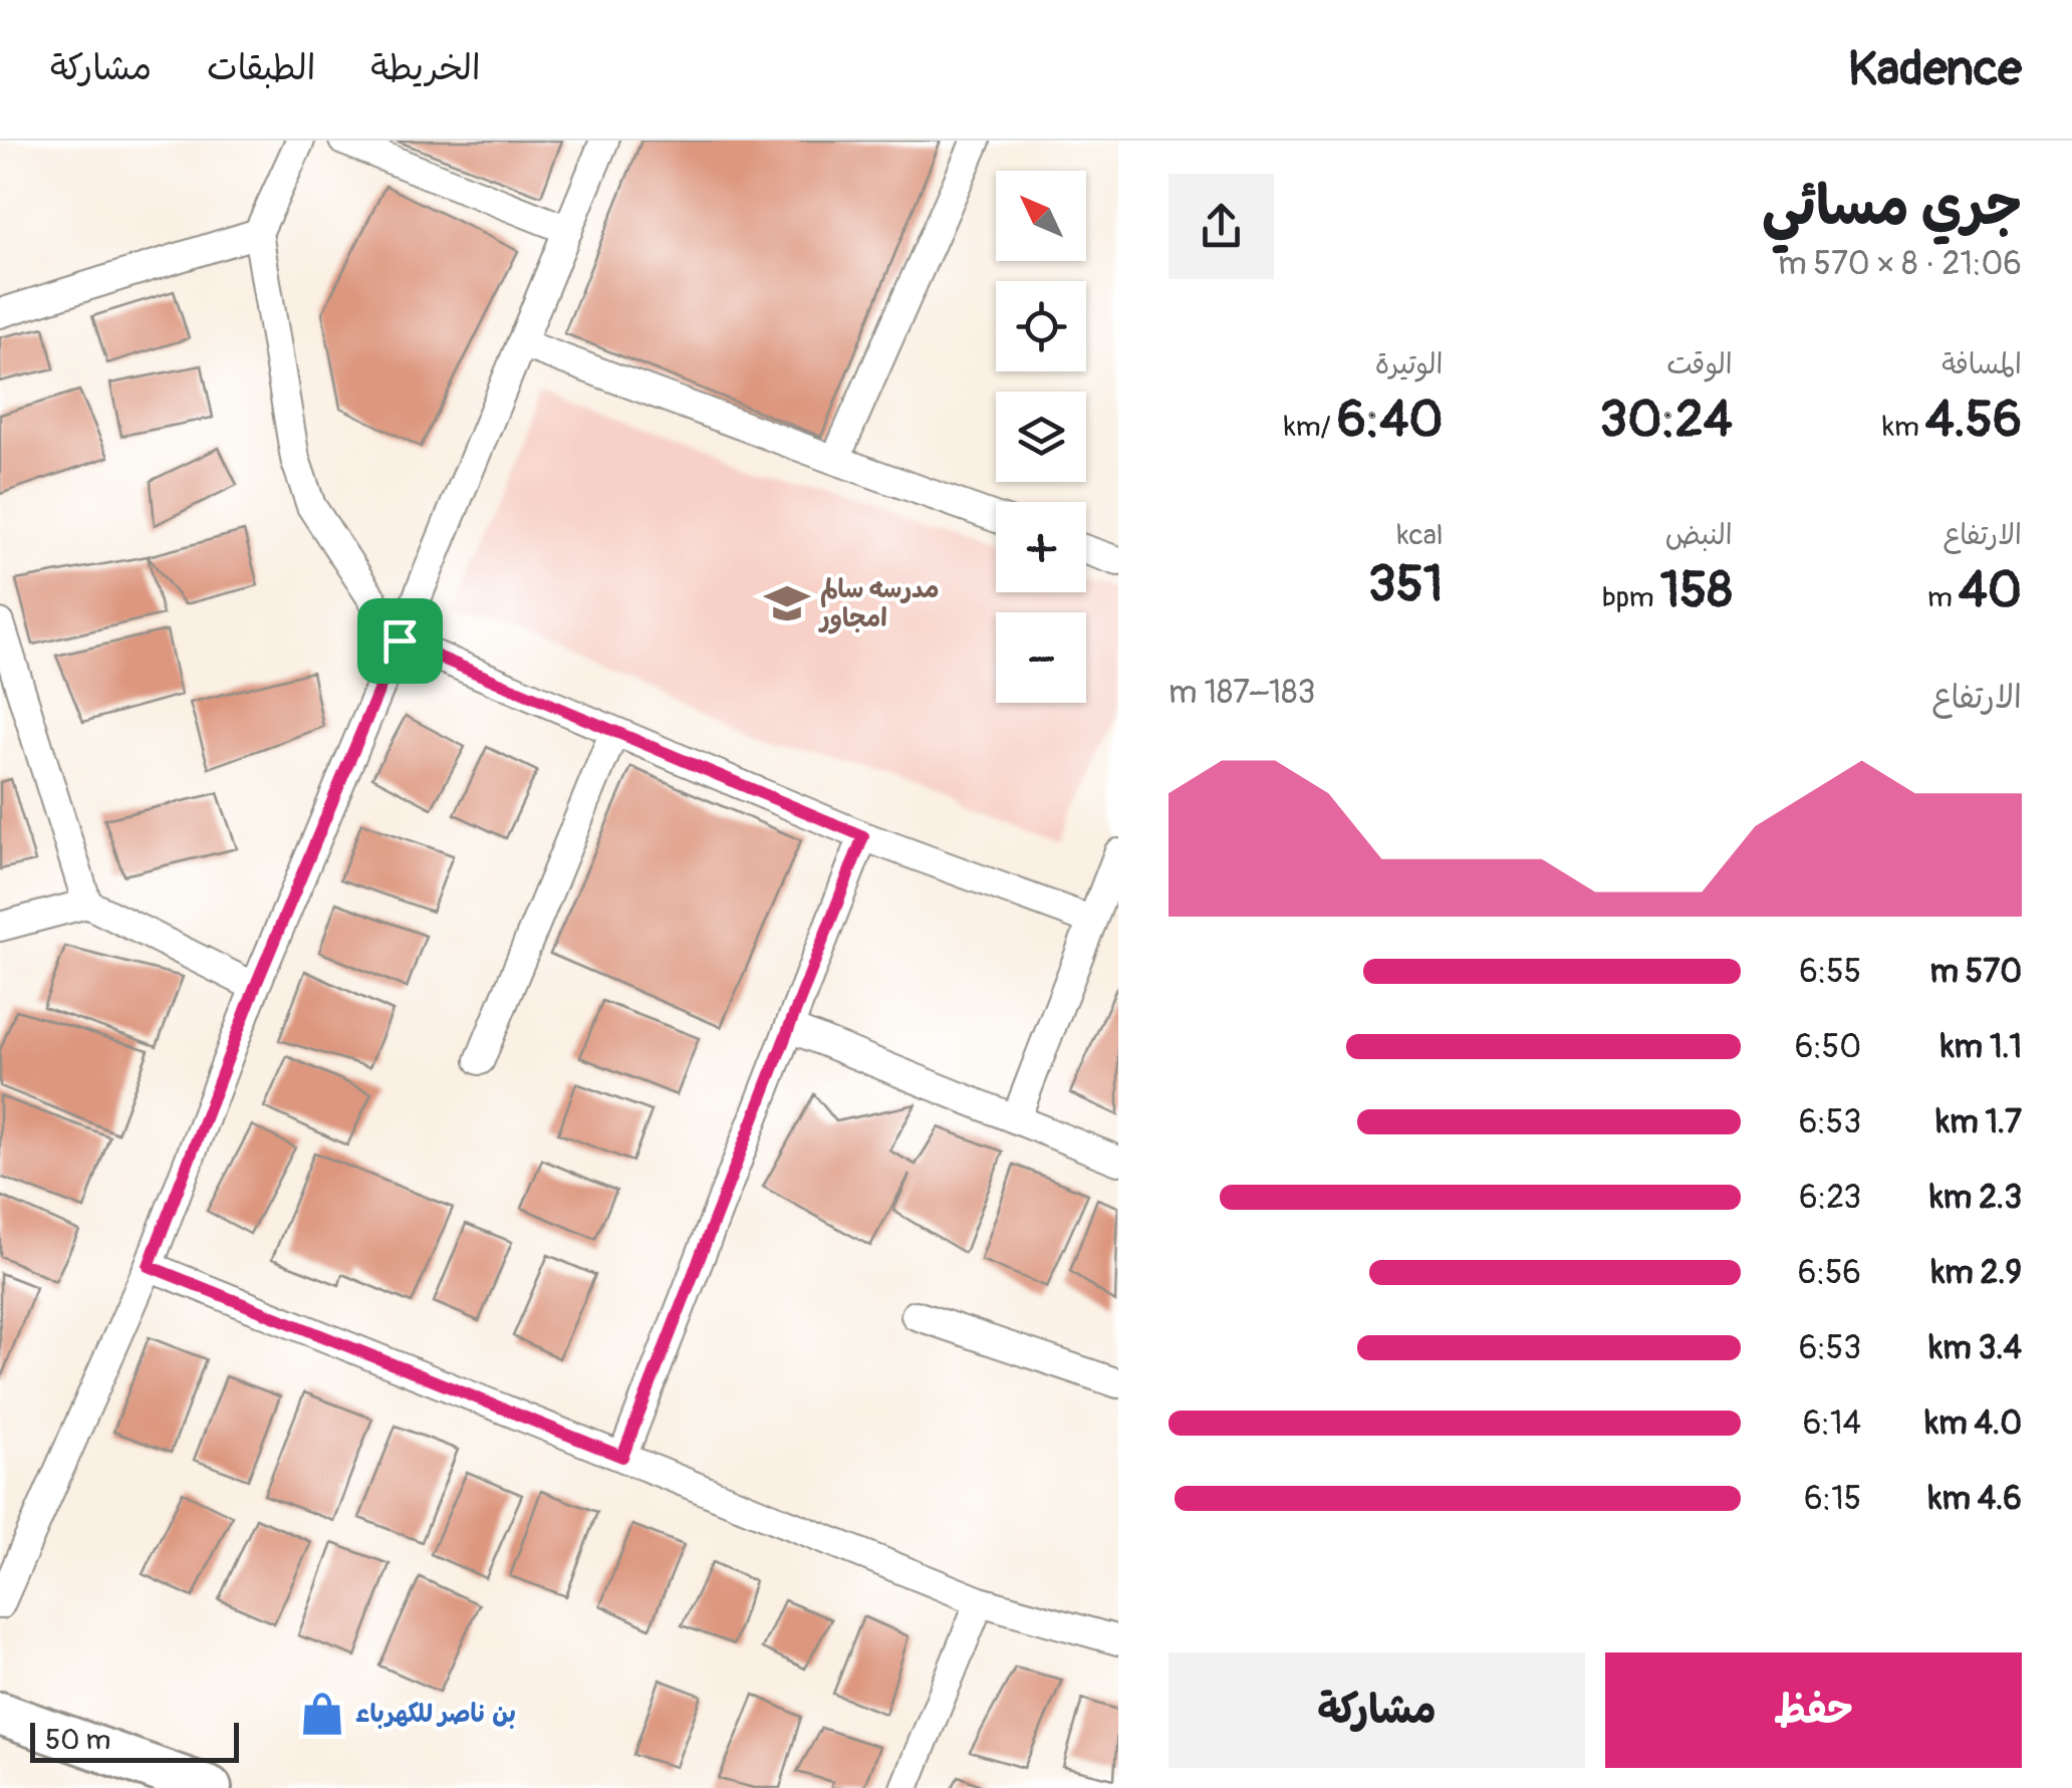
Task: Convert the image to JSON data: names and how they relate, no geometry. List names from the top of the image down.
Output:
{
  "places": {
    "school or university": ["مدرسه سالم امجاور"],
    "shop": ["بن ناصر للكهرباء"]
  },
  "scale_bar": "50 m",
  "north": "top left",
  "page": {
    "header": "Kadence",
    "nav": ["الخريطة", "الطبقات", "مشاركة"],
    "heading": ["جري مسائي", "21:06 · 8 × 570 m"],
    "map_buttons": ["+", "−"],
    "stats": [
      ["المسافة", "4.56 km"],
      ["الوقت", "30:24"],
      ["الوتيرة", "6:40 /km"],
      ["الارتفاع", "40 m"],
      ["النبض", "158 bpm"],
      ["kcal", "351"]
    ],
    "chart": ["الارتفاع", "183–187 m"],
    "list": [
      {
        "name": "570 m",
        "note": "6:55"
      },
      {
        "name": "1.1 km",
        "note": "6:50"
      },
      {
        "name": "1.7 km",
        "note": "6:53"
      },
      {
        "name": "2.3 km",
        "note": "6:23"
      },
      {
        "name": "2.9 km",
        "note": "6:56"
      },
      {
        "name": "3.4 km",
        "note": "6:53"
      },
      {
        "name": "4.0 km",
        "note": "6:14"
      },
      {
        "name": "4.6 km",
        "note": "6:15"
      }
    ],
    "buttons": ["حفظ", "مشاركة"],
    "scale": "50 m"
  }
}
